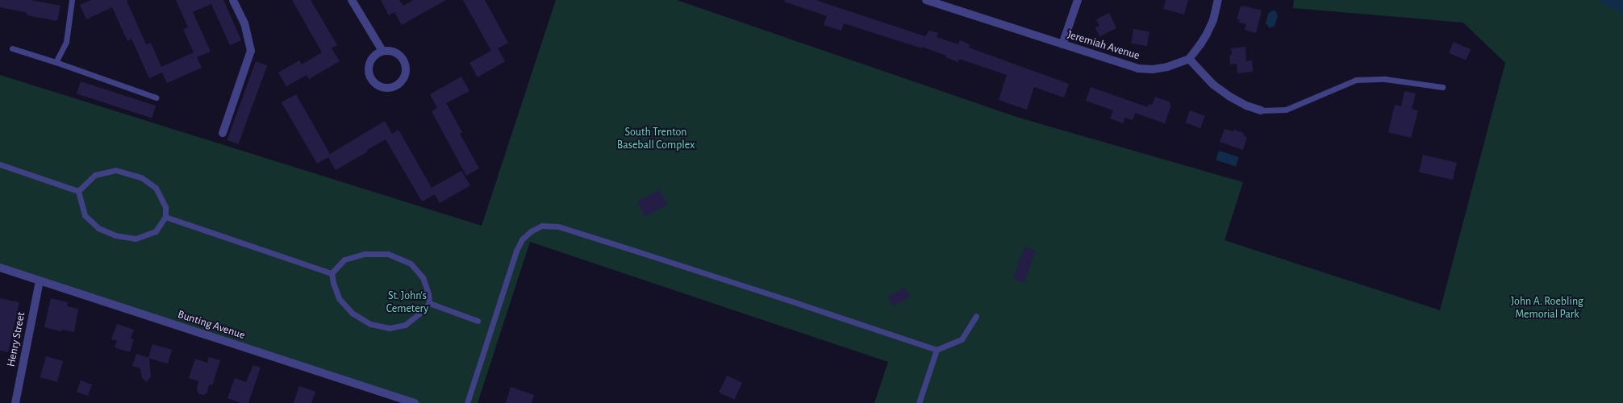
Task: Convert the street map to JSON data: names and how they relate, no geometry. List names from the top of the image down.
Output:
{
  "streets": {
    "street": ["Jeremiah Avenue", "Bunting Avenue", "Henry Street"]
  },
  "crossings": [
    ["Bunting Avenue", "Henry Street"]
  ],
  "parks": ["South Trenton Baseball Complex", "St. John's Cemetery", "John A. Roebling Memorial Park"]
}
